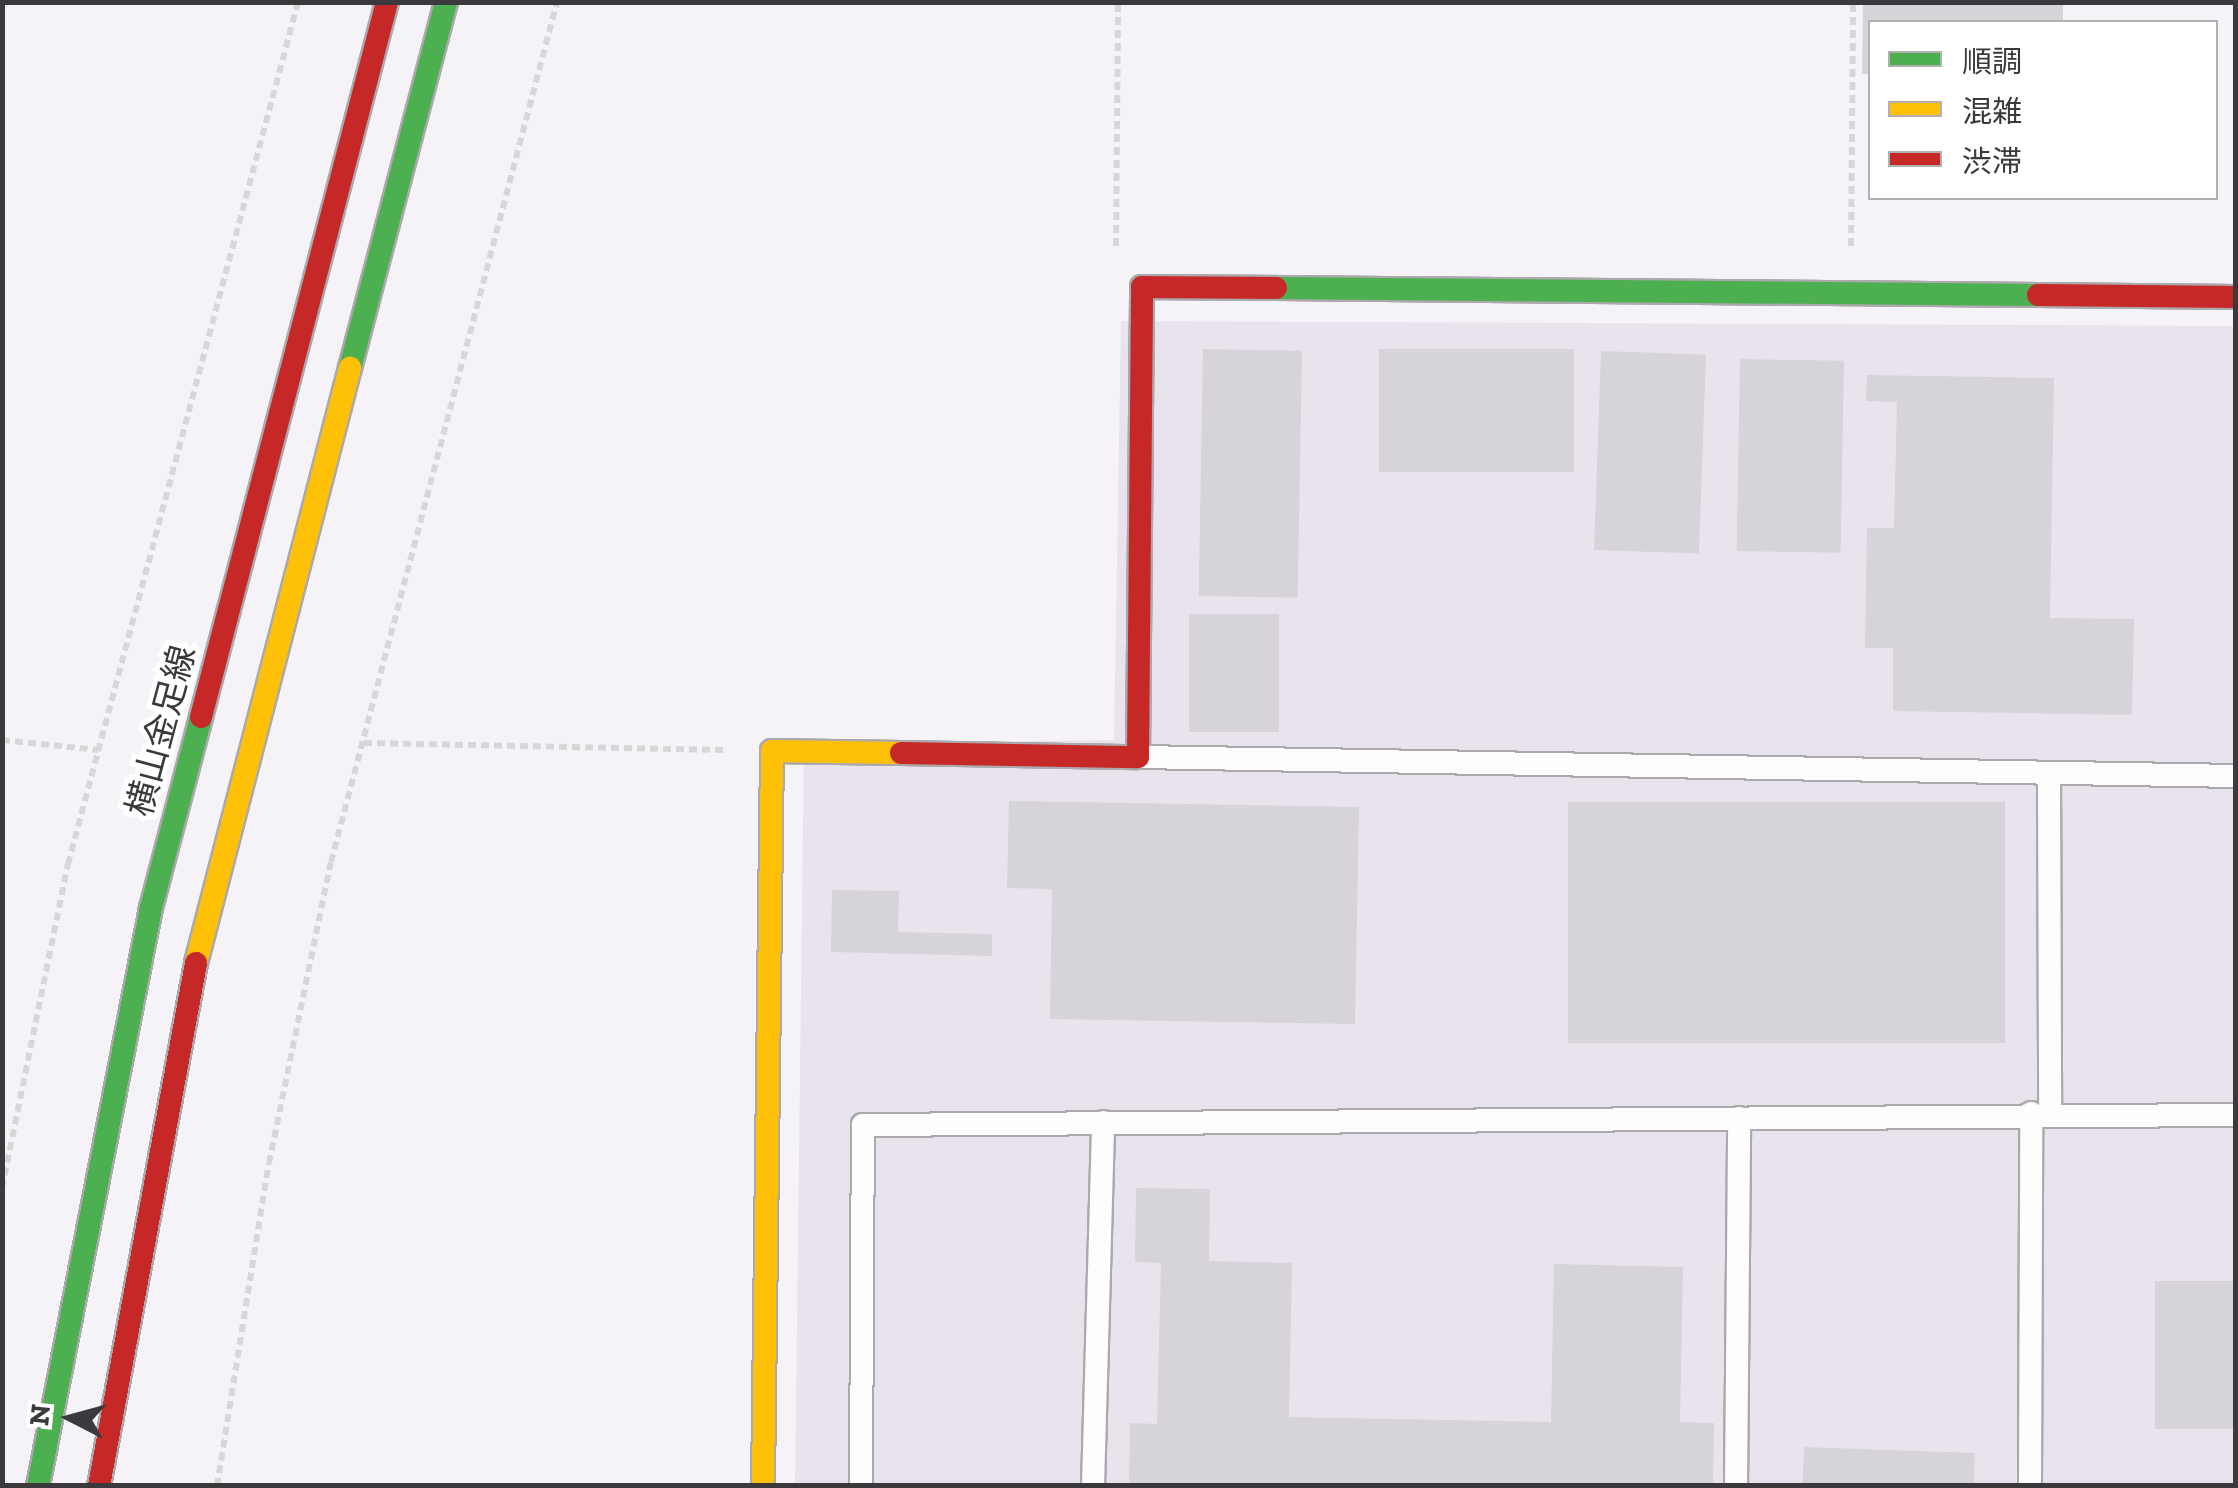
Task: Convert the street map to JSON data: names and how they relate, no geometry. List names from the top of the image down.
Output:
{
  "streets": {
    "street": ["横山金足線"]
  },
  "legend": ["順調", "混雑", "渋滞"],
  "north": "left"
}
